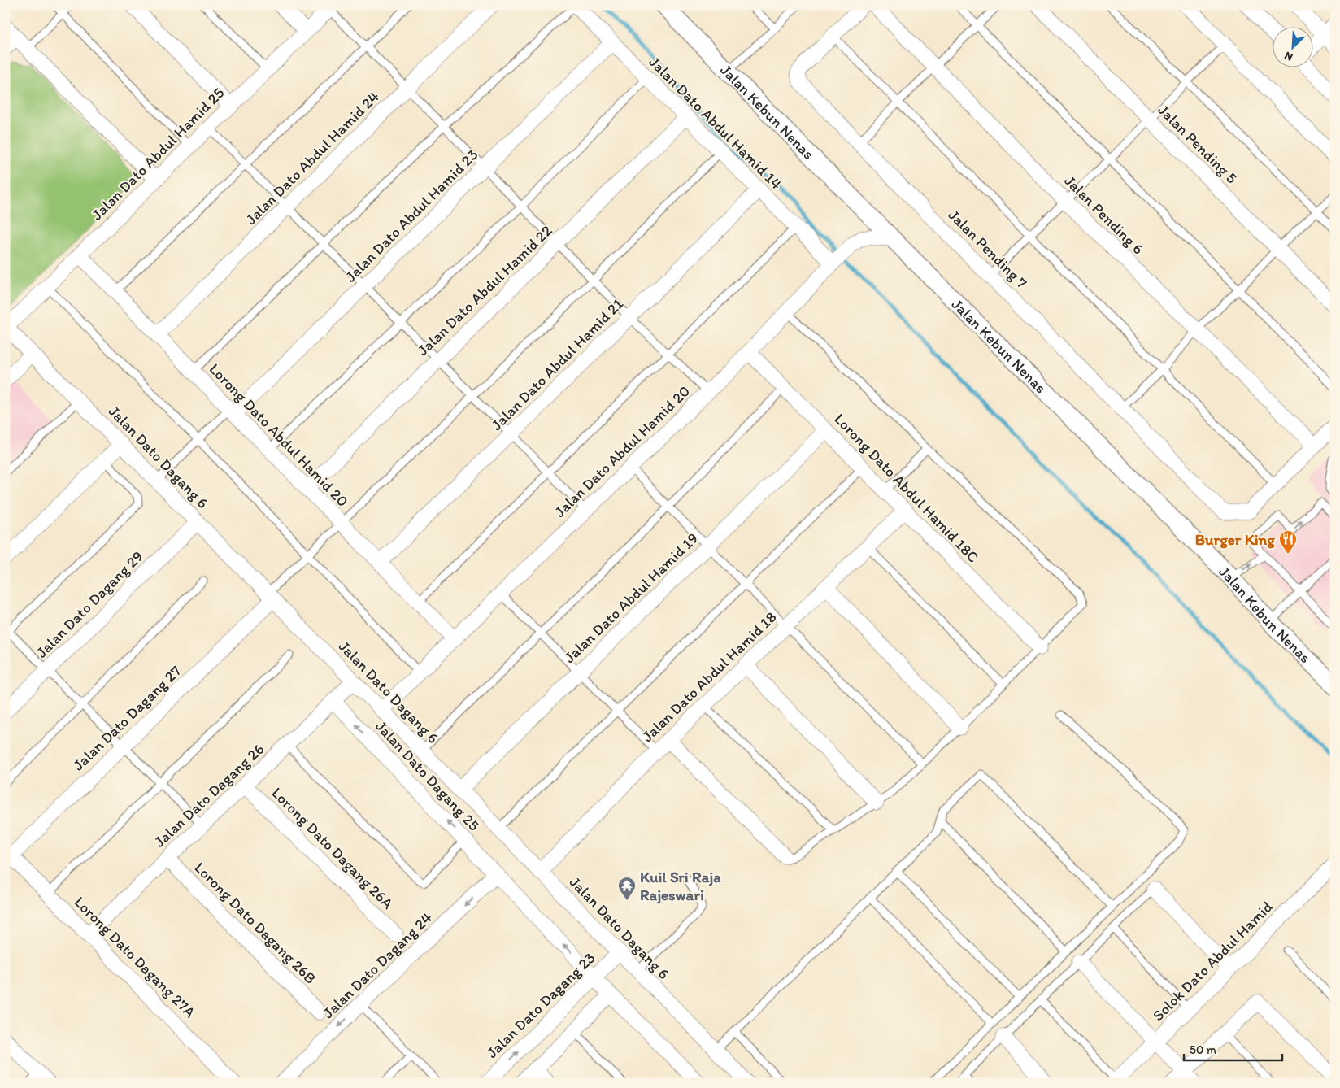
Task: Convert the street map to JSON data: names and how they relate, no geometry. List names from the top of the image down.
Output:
{
  "streets": {
    "street": [
      "Jalan Kebun Nenas",
      "Jalan Dato Abdul Hamid 14",
      "Jalan Pending 5",
      "Jalan Dato Abdul Hamid 25",
      "Jalan Dato Abdul Hamid 24",
      "Jalan Pending 6",
      "Jalan Dato Abdul Hamid 23",
      "Jalan Pending 7",
      "Jalan Dato Abdul Hamid 22",
      "Jalan Dato Abdul Hamid 21",
      "Lorong Dato Abdul Hamid 20",
      "Jalan Dato Abdul Hamid 20",
      "Jalan Dato Dagang 6",
      "Lorong Dato Abdul Hamid 18C",
      "Jalan Dato Abdul Hamid 19",
      "Jalan Dato Dagang 29",
      "Jalan Dato Abdul Hamid 18",
      "Jalan Dato Dagang 27",
      "Jalan Dato Dagang 25",
      "Jalan Dato Dagang 26",
      "Lorong Dato Dagang 26A",
      "Lorong Dato Dagang 26B",
      "Lorong Dato Dagang 27A",
      "Solok Dato Abdul Hamid",
      "Jalan Dato Dagang 24",
      "Jalan Dato Dagang 23"
    ]
  },
  "crossings": [
    ["Jalan Kebun Nenas", "Jalan Dato Abdul Hamid 20"],
    ["Jalan Dato Abdul Hamid 14", "Jalan Dato Abdul Hamid 23"],
    ["Jalan Dato Abdul Hamid 14", "Jalan Dato Abdul Hamid 22"],
    ["Jalan Dato Abdul Hamid 14", "Jalan Dato Abdul Hamid 21"],
    ["Jalan Dato Abdul Hamid 14", "Jalan Dato Abdul Hamid 20"],
    ["Jalan Dato Abdul Hamid 25", "Lorong Dato Abdul Hamid 20"],
    ["Jalan Dato Abdul Hamid 25", "Jalan Dato Dagang 6"],
    ["Jalan Dato Abdul Hamid 24", "Lorong Dato Abdul Hamid 20"],
    ["Jalan Dato Abdul Hamid 23", "Lorong Dato Abdul Hamid 20"],
    ["Jalan Dato Abdul Hamid 22", "Lorong Dato Abdul Hamid 20"],
    ["Jalan Dato Abdul Hamid 21", "Lorong Dato Abdul Hamid 20"],
    ["Lorong Dato Abdul Hamid 20", "Jalan Dato Abdul Hamid 20"],
    ["Jalan Dato Abdul Hamid 20", "Jalan Dato Dagang 6"],
    ["Jalan Dato Abdul Hamid 20", "Lorong Dato Abdul Hamid 18C"],
    ["Jalan Dato Dagang 6", "Jalan Dato Abdul Hamid 19"],
    ["Jalan Dato Dagang 6", "Jalan Dato Dagang 29"],
    ["Jalan Dato Dagang 6", "Jalan Dato Abdul Hamid 18"],
    ["Jalan Dato Dagang 6", "Jalan Dato Dagang 27"],
    ["Jalan Dato Dagang 6", "Jalan Dato Dagang 26"],
    ["Jalan Dato Dagang 6", "Jalan Dato Dagang 23"],
    ["Lorong Dato Abdul Hamid 18C", "Jalan Dato Abdul Hamid 19"],
    ["Lorong Dato Abdul Hamid 18C", "Jalan Dato Abdul Hamid 18"],
    ["Jalan Dato Dagang 27", "Lorong Dato Dagang 27A"],
    ["Jalan Dato Dagang 25", "Jalan Dato Dagang 26"],
    ["Jalan Dato Dagang 25", "Jalan Dato Dagang 24"],
    ["Jalan Dato Dagang 25", "Jalan Dato Dagang 23"],
    ["Jalan Dato Dagang 26", "Lorong Dato Dagang 26A"],
    ["Jalan Dato Dagang 26", "Lorong Dato Dagang 26B"],
    ["Jalan Dato Dagang 26", "Lorong Dato Dagang 27A"]
  ],
  "one_way": ["Jalan Dato Dagang 25", "Jalan Dato Dagang 24"],
  "places": {
    "restaurant": ["Burger King"],
    "temple": ["Kuil Sri Raja Rajeswari"]
  },
  "scale_bar": "50 m",
  "north": "bottom left"
}
